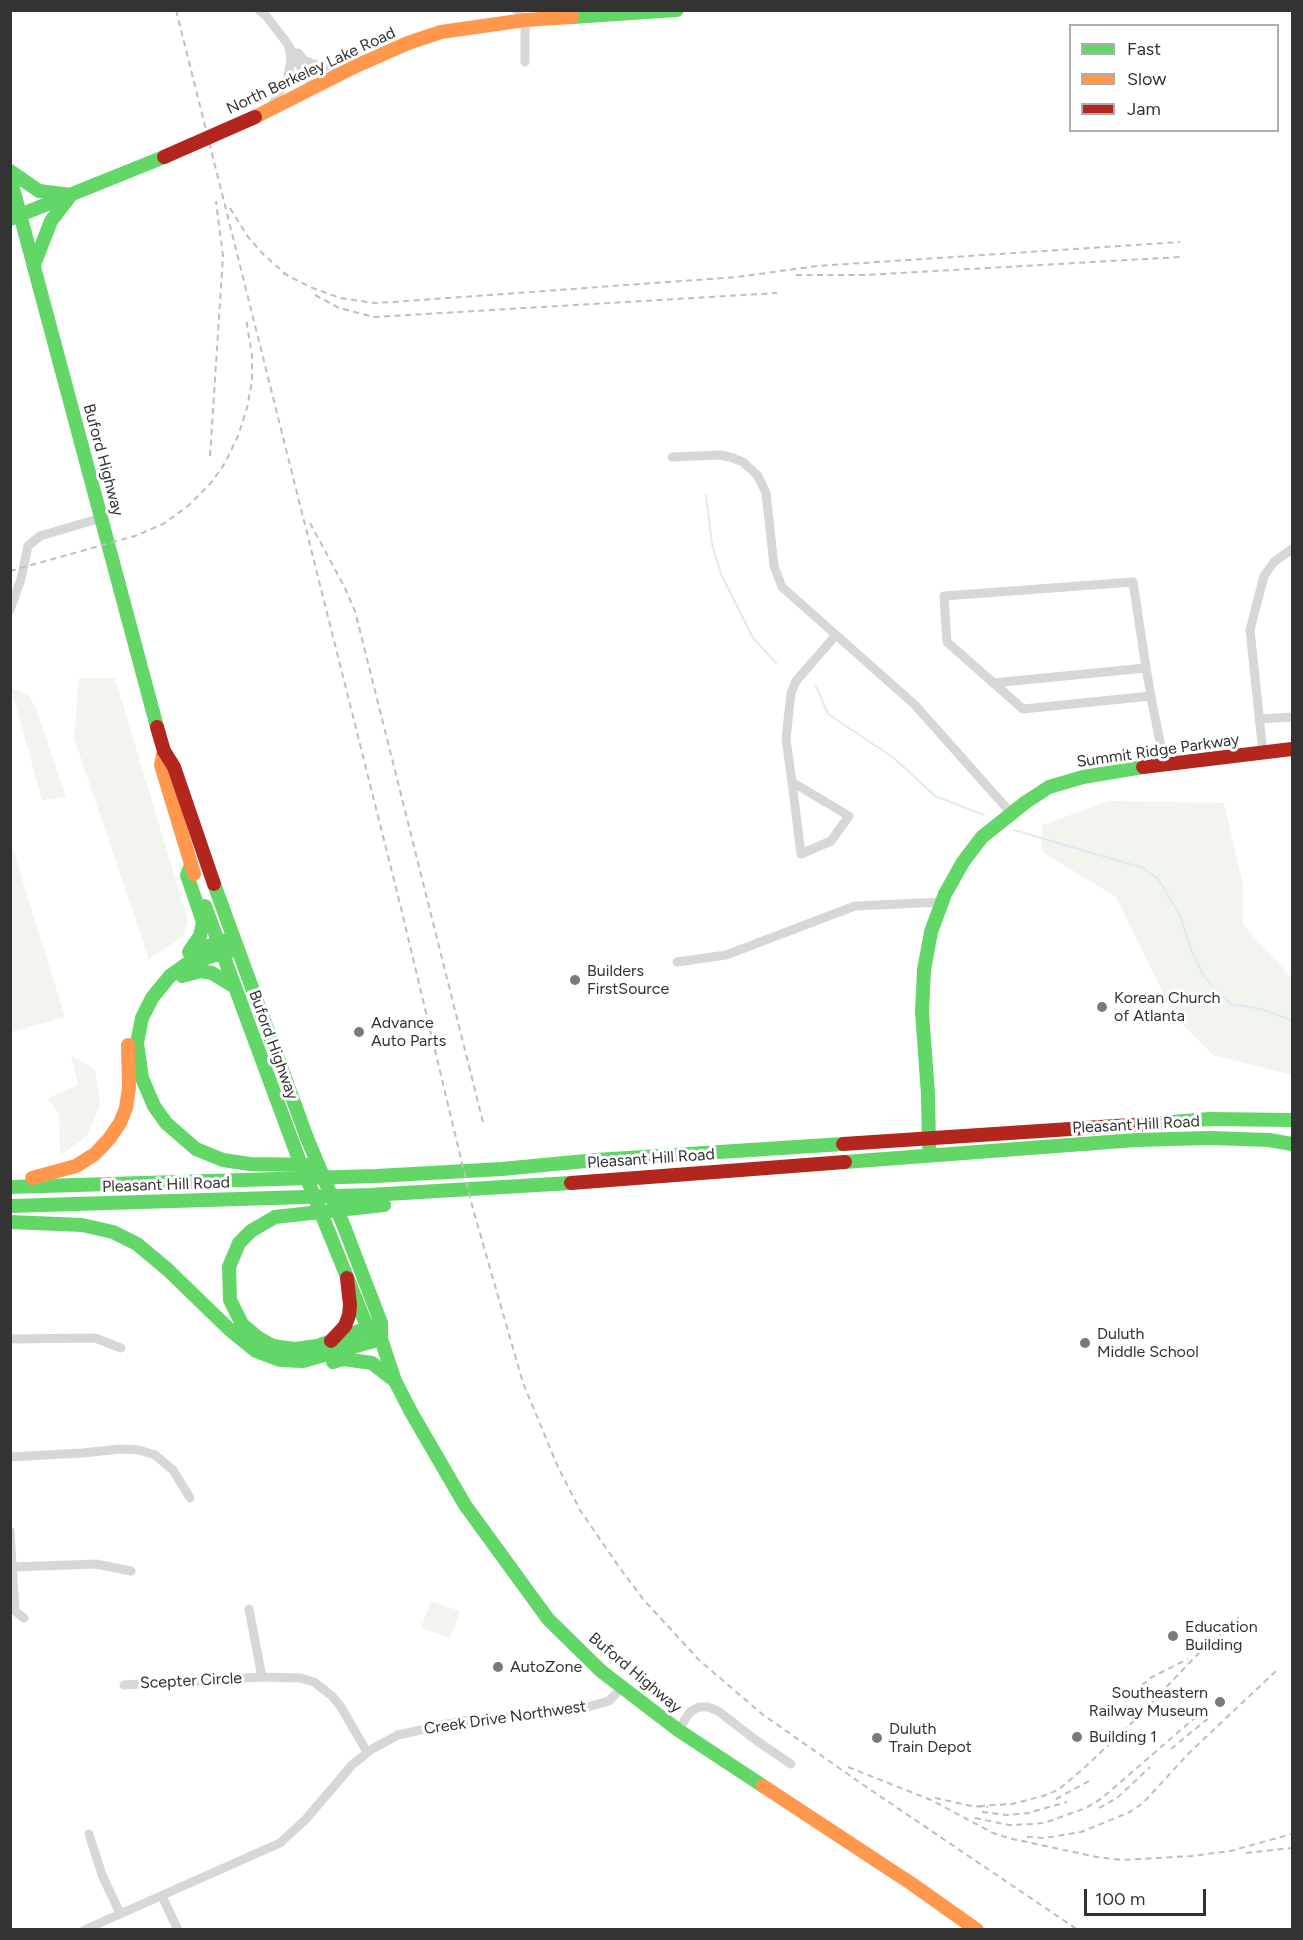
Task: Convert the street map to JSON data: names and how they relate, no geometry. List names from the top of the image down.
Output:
{
  "streets": {
    "main road": [
      "North Berkeley Lake Road",
      "Buford Highway",
      "Summit Ridge Parkway",
      "Pleasant Hill Road"
    ],
    "street": ["Scepter Circle", "Creek Drive Northwest"]
  },
  "crossings": [
    ["North Berkeley Lake Road", "Buford Highway"],
    ["Buford Highway", "Creek Drive Northwest"],
    ["Summit Ridge Parkway", "Pleasant Hill Road"]
  ],
  "places": [
    "Builders FirstSource",
    "Korean Church of Atlanta",
    "Advance Auto Parts",
    "Duluth Middle School",
    "Education Building",
    "AutoZone",
    "Southeastern Railway Museum",
    "Building 1",
    "Duluth Train Depot"
  ],
  "legend": ["Fast", "Slow", "Jam"],
  "scale_bar": "100 m"
}
